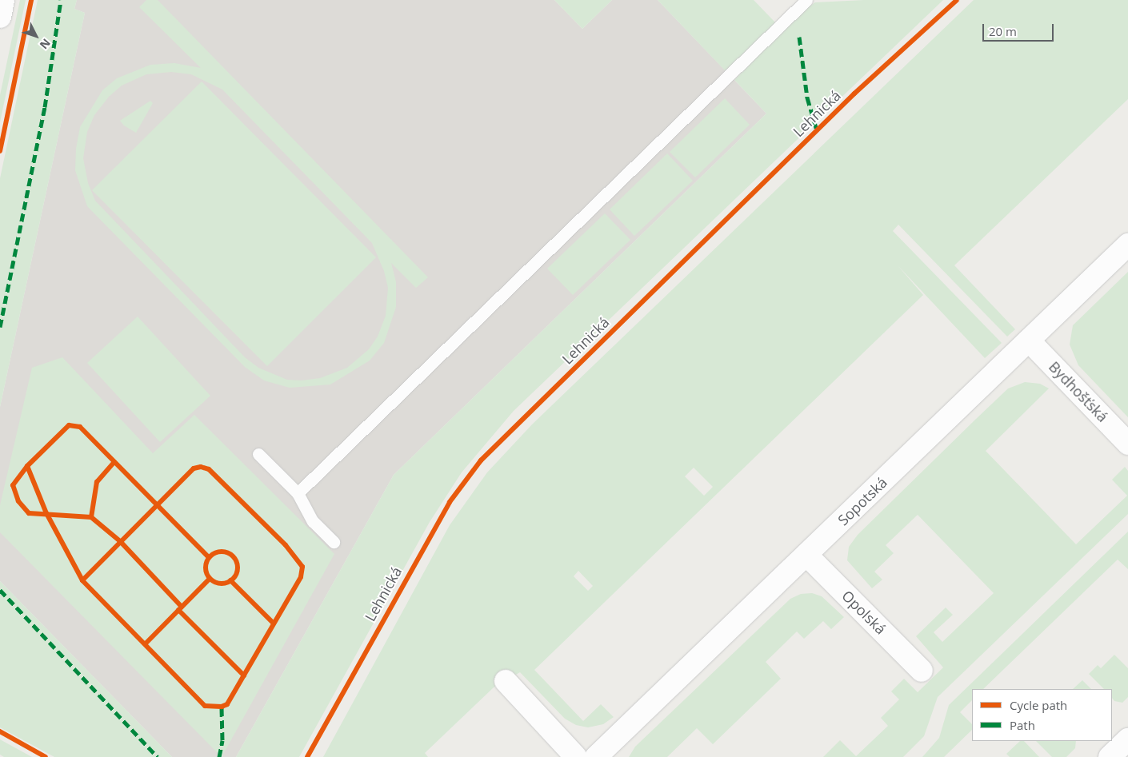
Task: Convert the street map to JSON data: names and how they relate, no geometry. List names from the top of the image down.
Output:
{
  "streets": {
    "street": ["Bydhošťská", "Sopotská", "Opolská"],
    "cycle path": ["Lehnická"]
  },
  "crossings": [
    ["Bydhošťská", "Sopotská"],
    ["Sopotská", "Opolská"]
  ],
  "legend": ["Cycle path", "Path"],
  "scale_bar": "20 m",
  "north": "bottom right"
}
